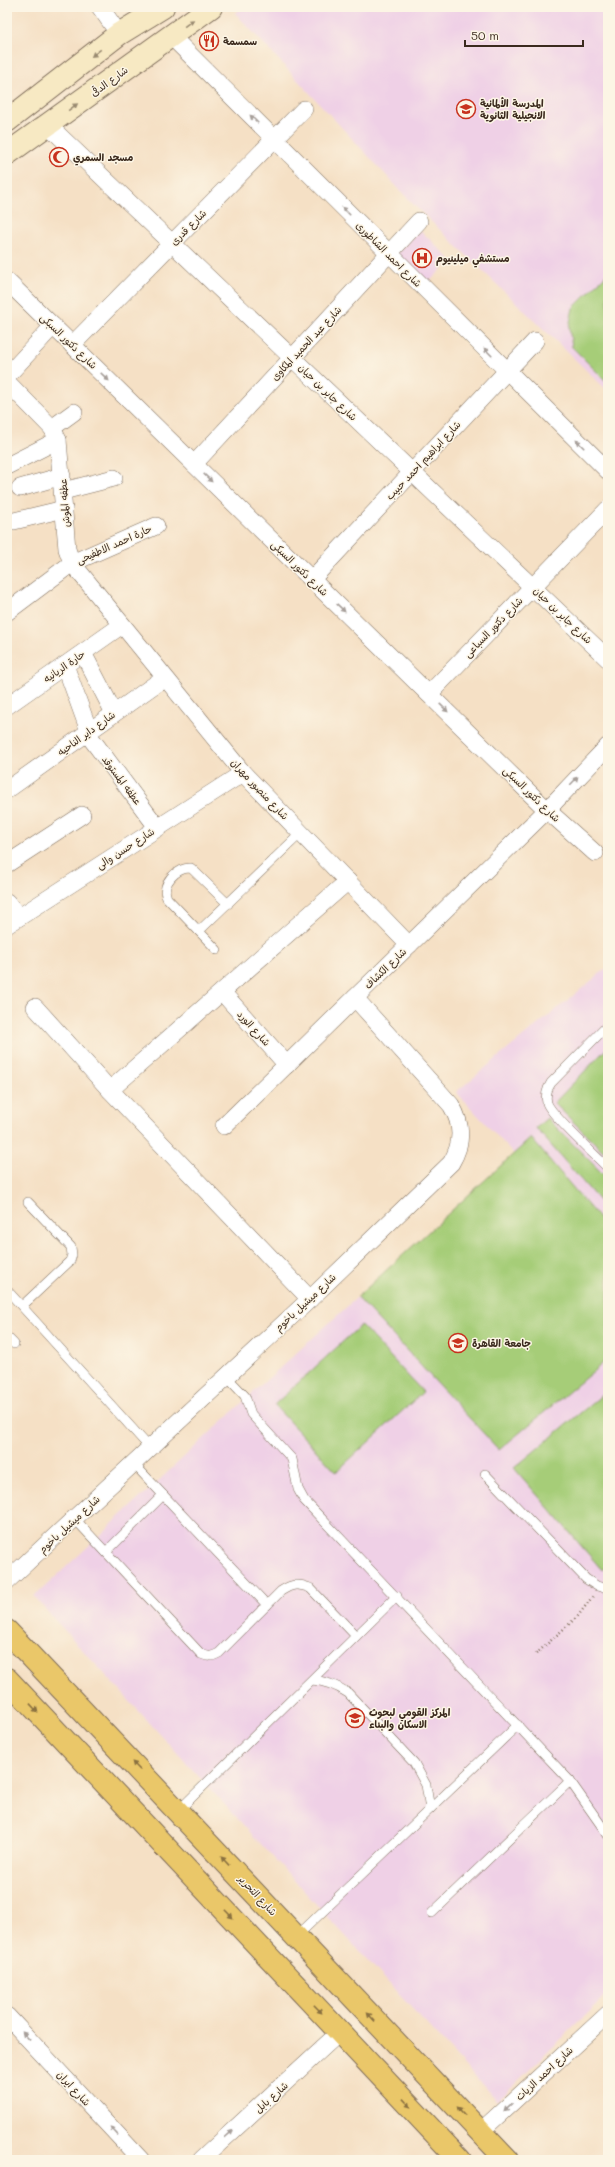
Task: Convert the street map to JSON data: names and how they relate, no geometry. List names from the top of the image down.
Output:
{
  "streets": {
    "main road": ["شارع الدقى", "شارع التحرير"],
    "street": [
      "شارع قدرى",
      "شارع احمد الشاطورى",
      "شارع دكتور السبكى",
      "شارع عبد الحميد المكاوى",
      "شارع جابر بن حيان",
      "شارع ابراهيم احمد حبيب",
      "عطفه الموش",
      "حارة احمد الاطفيحى",
      "شارع دكتور السباعى",
      "حارة الريانيه",
      "شارع داير الناحيه",
      "عطفه المستوقد",
      "شارع منصور مهران",
      "شارع حسن والى",
      "شارع الكشاف",
      "شارع الورد",
      "شارع ميشيل باخوم",
      "شارع احمد الزيات",
      "شارع ايران",
      "شارع بابل"
    ]
  },
  "crossings": [
    ["شارع الدقى", "شارع احمد الشاطورى"],
    ["شارع الدقى", "شارع جابر بن حيان"],
    ["شارع قدرى", "شارع احمد الشاطورى"],
    ["شارع قدرى", "شارع دكتور السبكى"],
    ["شارع قدرى", "شارع جابر بن حيان"],
    ["شارع احمد الشاطورى", "شارع عبد الحميد المكاوى"],
    ["شارع احمد الشاطورى", "شارع ابراهيم احمد حبيب"],
    ["شارع دكتور السبكى", "شارع عبد الحميد المكاوى"],
    ["شارع دكتور السبكى", "شارع ابراهيم احمد حبيب"],
    ["شارع دكتور السبكى", "شارع دكتور السباعى"],
    ["شارع دكتور السبكى", "شارع الكشاف"],
    ["شارع عبد الحميد المكاوى", "شارع جابر بن حيان"],
    ["شارع جابر بن حيان", "شارع ابراهيم احمد حبيب"],
    ["شارع جابر بن حيان", "شارع دكتور السباعى"],
    ["عطفه الموش", "حارة احمد الاطفيحى"],
    ["عطفه الموش", "حارة الريانيه"],
    ["عطفه الموش", "شارع منصور مهران"],
    ["حارة الريانيه", "عطفه المستوقد"],
    ["حارة الريانيه", "شارع منصور مهران"],
    ["شارع داير الناحيه", "عطفه المستوقد"],
    ["شارع داير الناحيه", "شارع منصور مهران"],
    ["عطفه المستوقد", "شارع حسن والى"],
    ["شارع منصور مهران", "شارع حسن والى"],
    ["شارع منصور مهران", "شارع الكشاف"],
    ["شارع الكشاف", "شارع الورد"],
    ["شارع الكشاف", "شارع ميشيل باخوم"],
    ["شارع التحرير", "شارع احمد الزيات"]
  ],
  "one_way": [
    "شارع احمد الشاطورى",
    "شارع دكتور السبكى",
    "شارع احمد الزيات",
    "شارع ايران",
    "شارع بابل"
  ],
  "places": {
    "restaurant": ["سمسمة"],
    "school or university": ["المدرسة الألمانية الانجيلية الثانوية", "جامعة القاهرة", "المركز القومي لبحوث الاسكان والبناء"],
    "mosque": ["مسجد السمري"],
    "hospital": ["مستشفي ميلينيوم"]
  },
  "scale_bar": "50 m"
}
